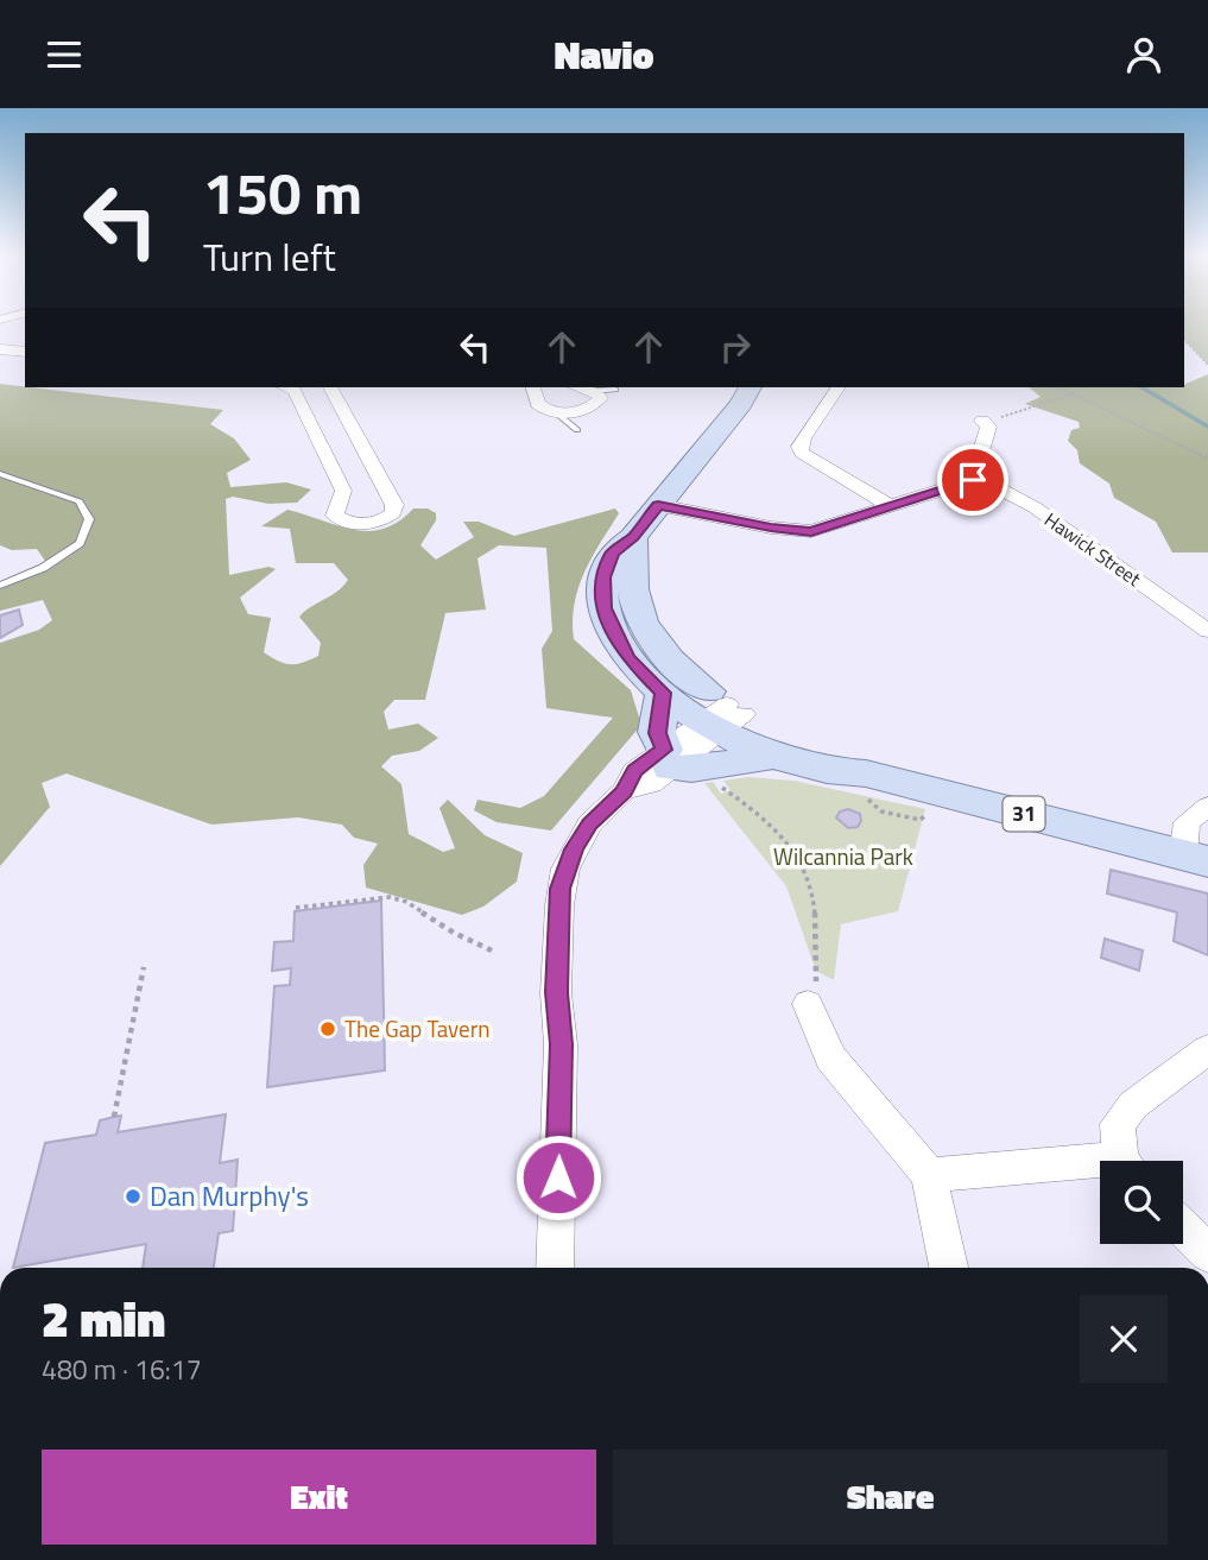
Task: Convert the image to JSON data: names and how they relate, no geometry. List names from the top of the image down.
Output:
{
  "streets": {
    "main road": ["31"],
    "street": ["Hawick Street"]
  },
  "parks": ["Wilcannia Park"],
  "places": ["The Gap Tavern", "Dan Murphy's"],
  "page": {
    "header": "Navio",
    "turn": ["150 m", "Turn left"],
    "heading": ["2 min", "480 m · 16:17"],
    "buttons": ["Exit", "Share"]
  }
}
